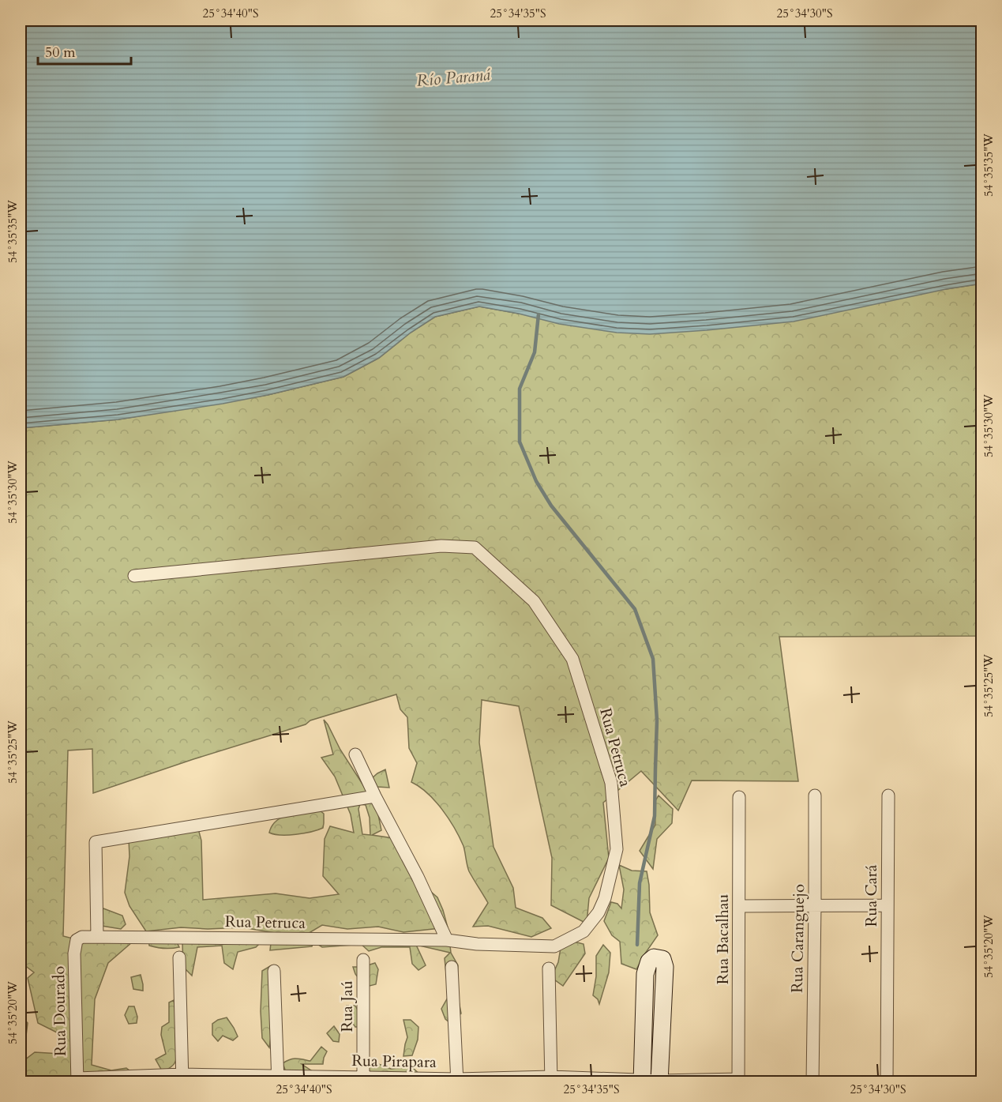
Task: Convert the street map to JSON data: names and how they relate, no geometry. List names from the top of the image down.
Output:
{
  "streets": {
    "street": [
      "Rua Petruca",
      "Rua Cará",
      "Rua Caranguejo",
      "Rua Bacalhau",
      "Rua Jaú",
      "Rua Dourado",
      "Rua Pirapara"
    ]
  },
  "crossings": [
    ["Rua Petruca", "Rua Dourado"],
    ["Rua Bacalhau", "Rua Pirapara"],
    ["Rua Jaú", "Rua Pirapara"],
    ["Rua Dourado", "Rua Pirapara"]
  ],
  "water": ["Río Paraná"],
  "scale_bar": "50 m",
  "coordinates": [
    "25°34'40\"S",
    "25°34'35\"S",
    "25°34'30\"S",
    "54°35'35\"W",
    "54°35'30\"W",
    "54°35'25\"W",
    "54°35'20\"W"
  ]
}
